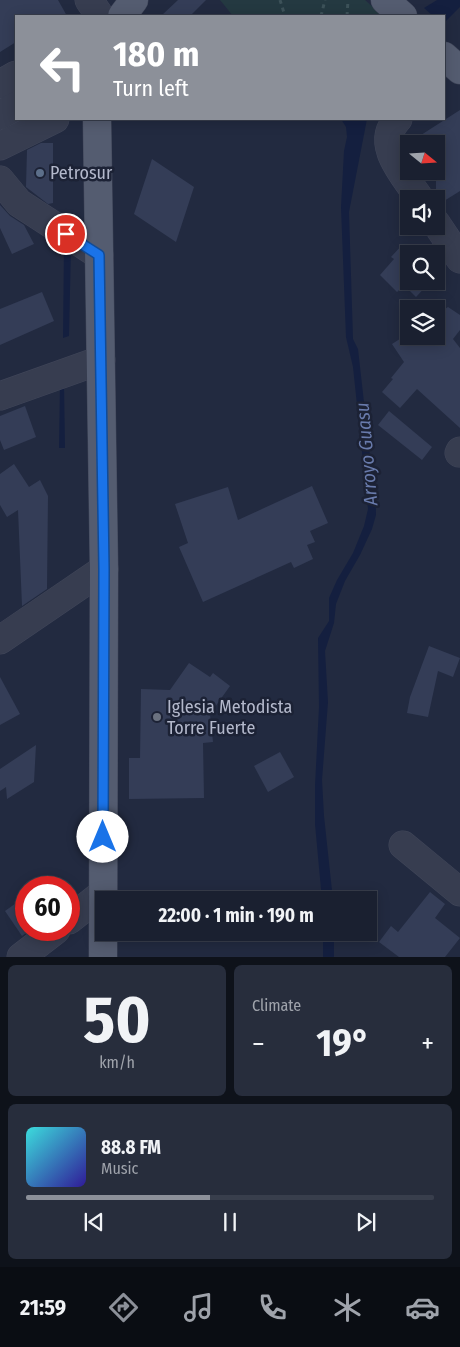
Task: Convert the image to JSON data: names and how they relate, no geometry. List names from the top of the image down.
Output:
{
  "water": ["Arroyo Guasu"],
  "places": ["Petrosur", "Iglesia Metodista Torre Fuerte"],
  "north": "right",
  "page": {
    "turn": ["180 m", "Turn left"],
    "limit": "60",
    "trip": "22:00 · 1 min · 190 m",
    "tile": [
      ["50", "km/h"],
      "Climate"
    ],
    "heat": ["−", "19°", "+"],
    "song": ["88.8 FM", "Music"],
    "tabs": "21:59"
  }
}
